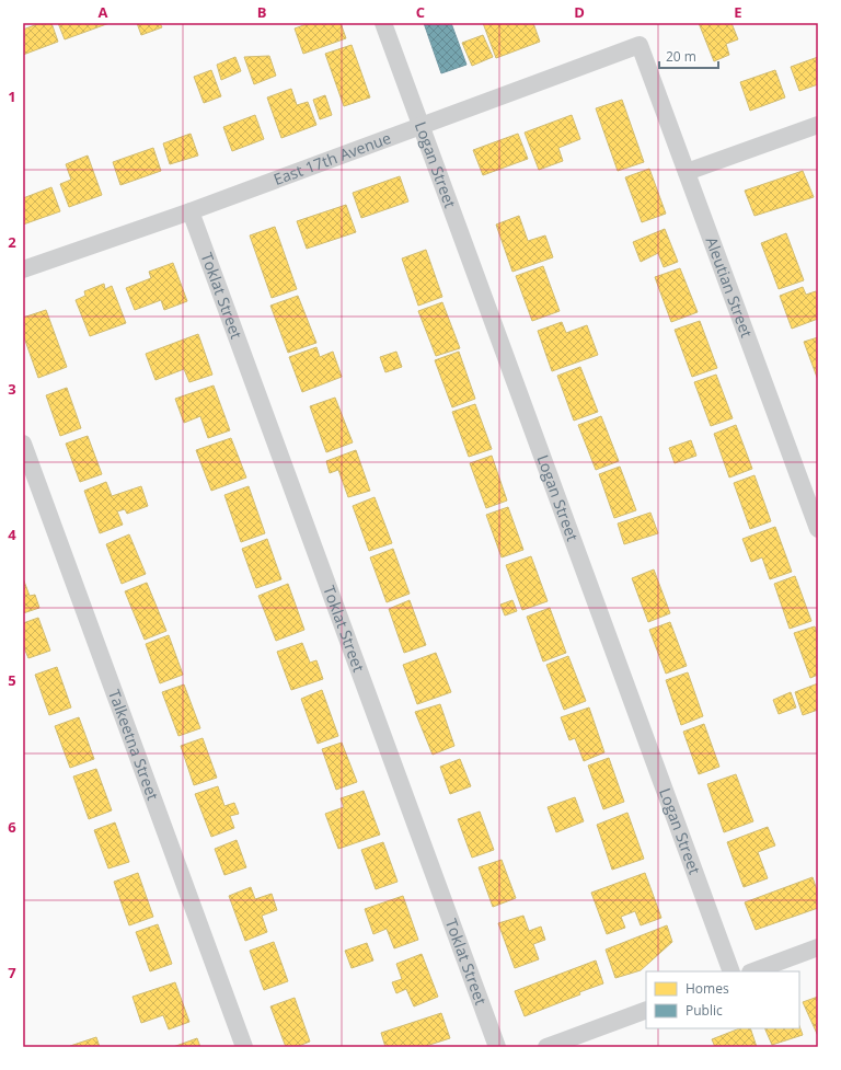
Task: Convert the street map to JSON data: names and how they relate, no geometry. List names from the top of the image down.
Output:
{
  "streets": {
    "street": [
      "East 17th Avenue",
      "Logan Street",
      "Aleutian Street",
      "Toklat Street",
      "Talkeetna Street"
    ]
  },
  "crossings": [
    ["East 17th Avenue", "Logan Street"],
    ["East 17th Avenue", "Aleutian Street"],
    ["East 17th Avenue", "Toklat Street"]
  ],
  "legend": ["Homes", "Public"],
  "scale_bar": "20 m",
  "grid": {
    "columns": [
      "A",
      "B",
      "C",
      "D",
      "E"
    ],
    "rows": [
      "1",
      "2",
      "3",
      "4",
      "5",
      "6",
      "7"
    ]
  }
}
